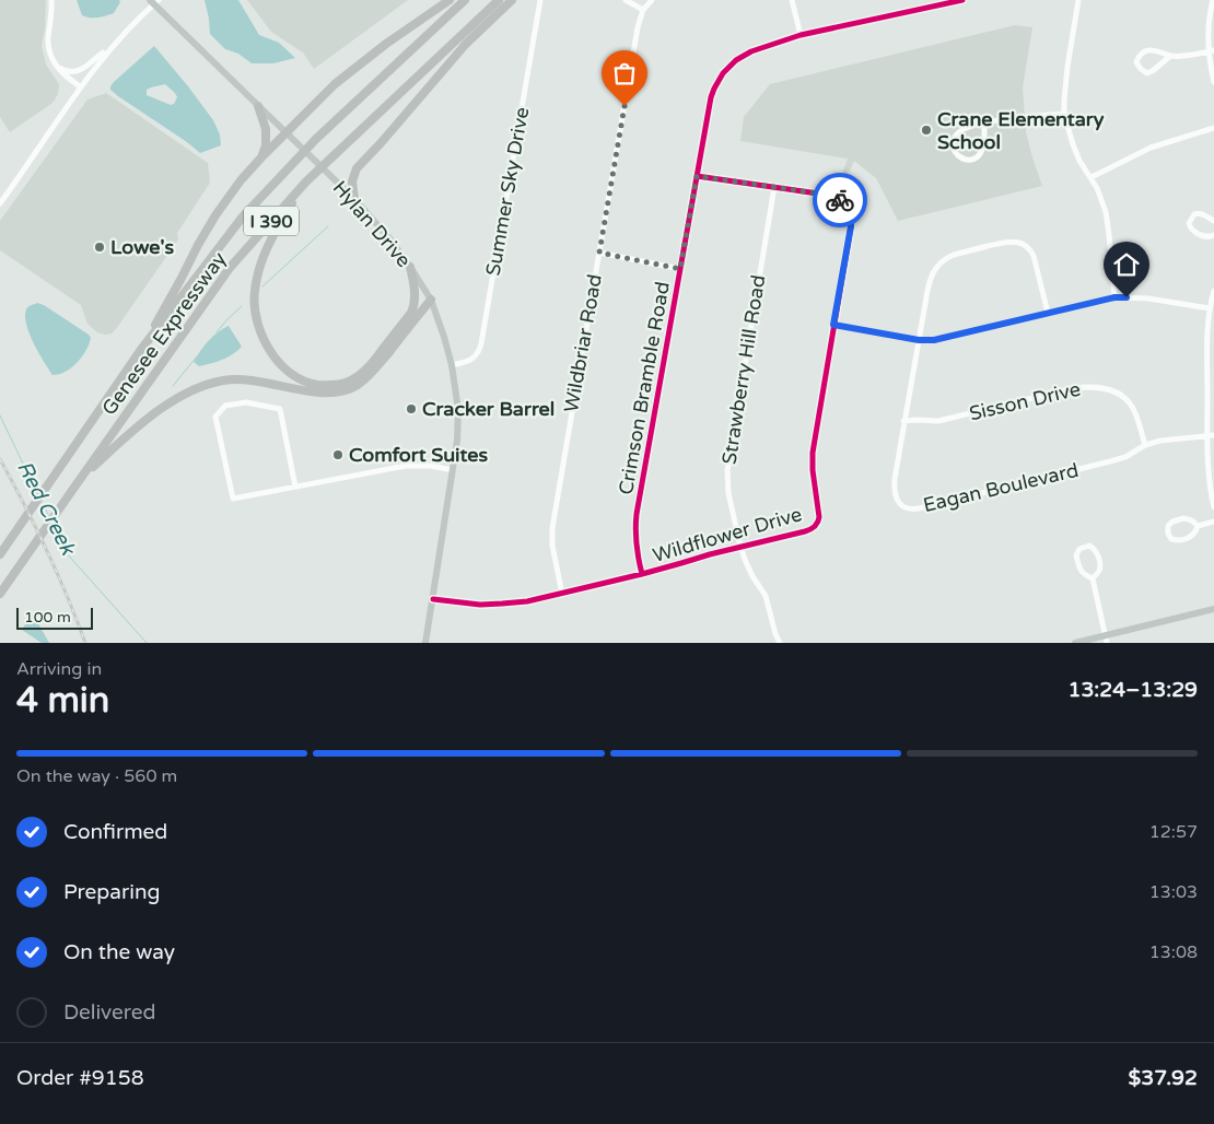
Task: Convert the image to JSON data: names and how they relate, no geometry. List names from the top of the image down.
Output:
{
  "streets": {
    "highway": ["I 390", "Genesee Expressway"],
    "main road": ["Hylan Drive"],
    "street": [
      "Summer Sky Drive",
      "Wildbriar Road",
      "Strawberry Hill Road",
      "Crimson Bramble Road",
      "Sisson Drive",
      "Eagan Boulevard",
      "Wildflower Drive"
    ]
  },
  "crossings": [
    ["Summer Sky Drive", "Hylan Drive"],
    ["Hylan Drive", "Wildflower Drive"],
    ["Wildbriar Road", "Wildflower Drive"],
    ["Strawberry Hill Road", "Wildflower Drive"],
    ["Crimson Bramble Road", "Wildflower Drive"],
    ["Sisson Drive", "Eagan Boulevard"]
  ],
  "water": ["Red Creek"],
  "places": [
    "Crane Elementary School",
    "Lowe's",
    "Cracker Barrel",
    "Comfort Suites"
  ],
  "scale_bar": "100 m",
  "page": {
    "scale": "100 m",
    "heading": ["4 min", "Arriving in", "13:24–13:29"],
    "panel": ["Order #9158", "$37.92"],
    "bar": "On the way · 560 m",
    "list": [
      ["Confirmed", "12:57"],
      ["Preparing", "13:03"],
      ["On the way", "13:08"],
      "Delivered"
    ]
  }
}
